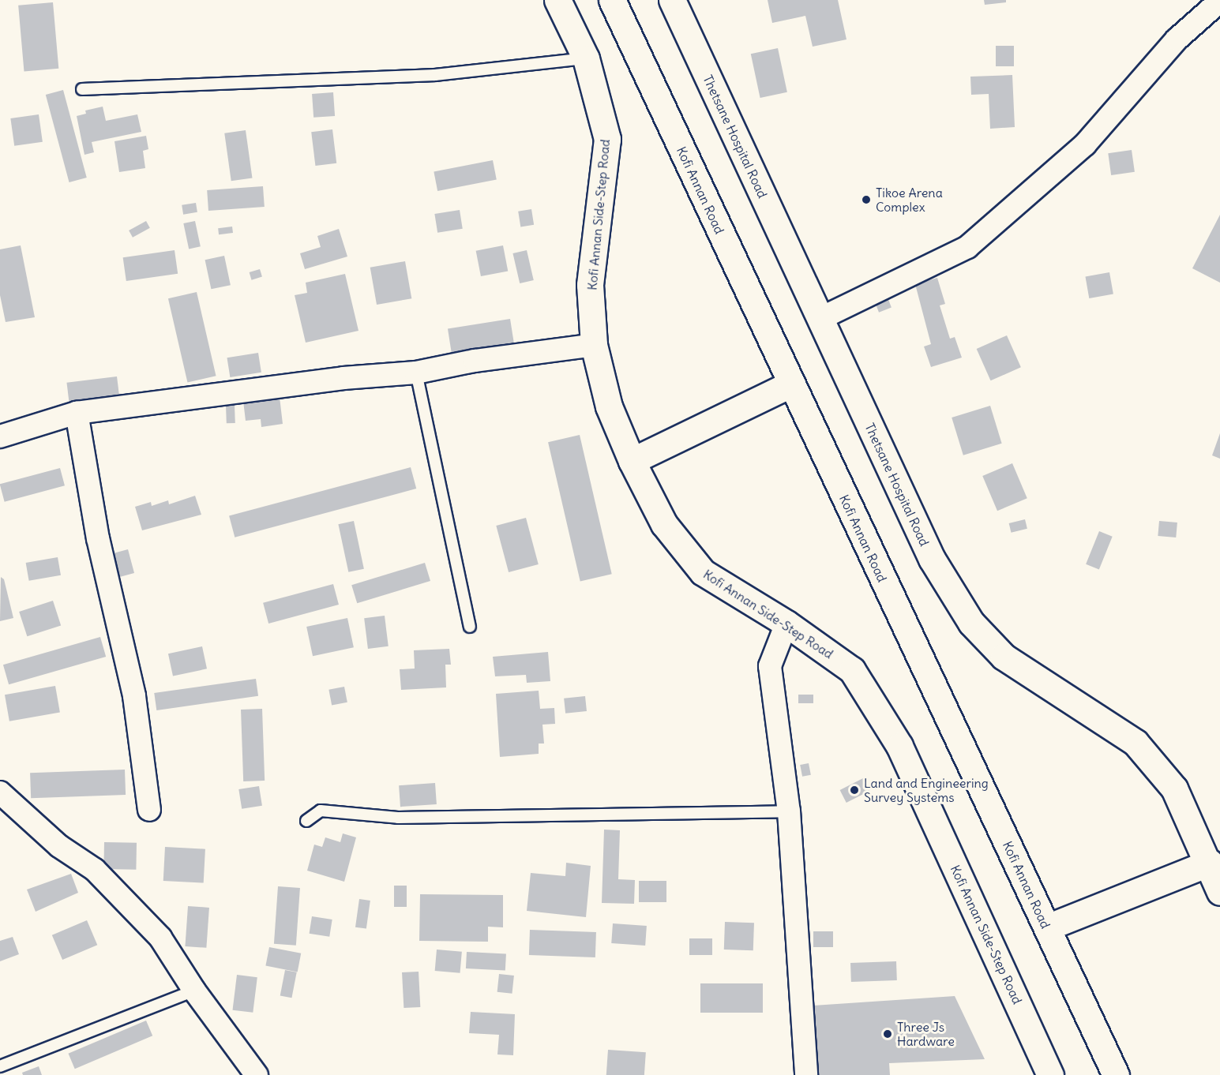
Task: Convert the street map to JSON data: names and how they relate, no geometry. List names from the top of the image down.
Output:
{
  "streets": {
    "main road": ["Thetsane Hospital Road", "Kofi Annan Road", "Kofi Annan Side-Step Road"]
  },
  "places": ["Tikoe Arena Complex", "Land and Engineering Survey Systems", "Three Js Hardware"]
}
